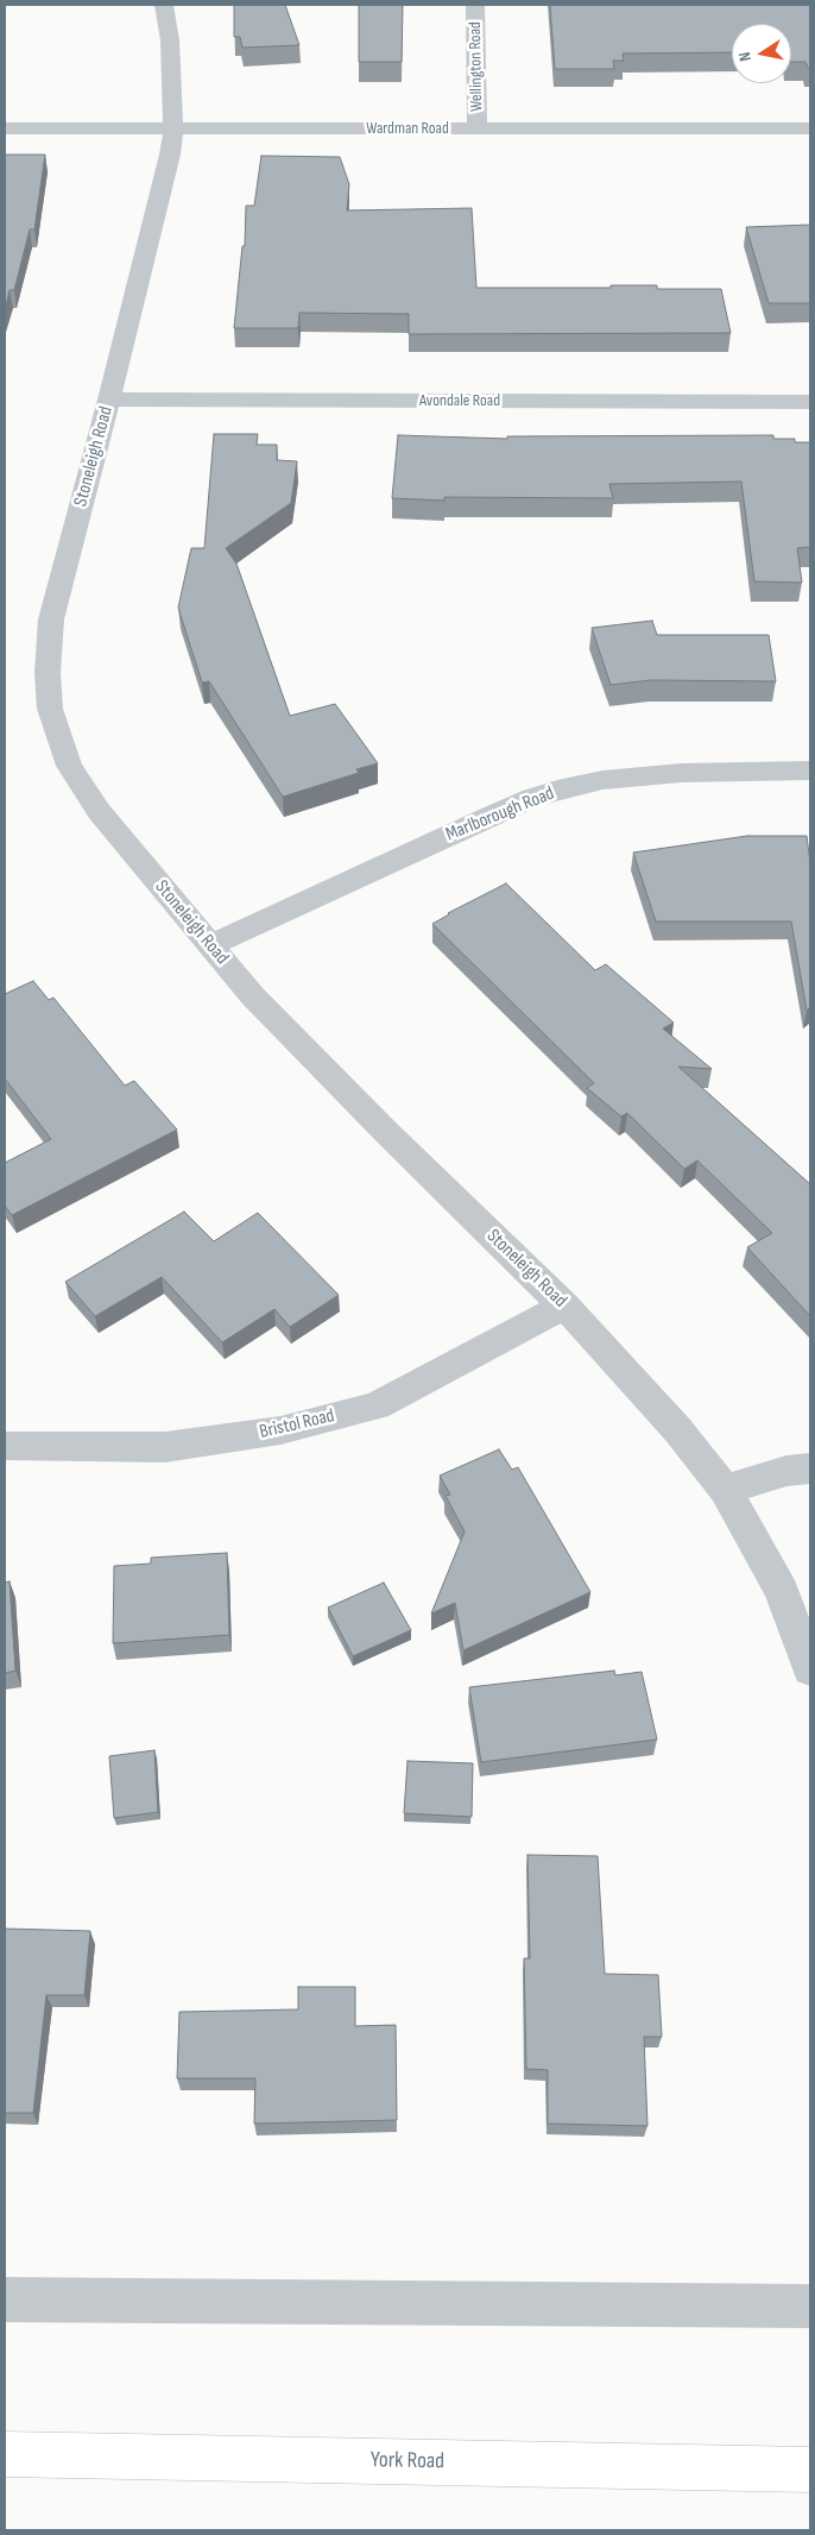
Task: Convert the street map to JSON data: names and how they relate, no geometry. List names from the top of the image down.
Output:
{
  "streets": {
    "main road": ["York Road"],
    "street": [
      "Wellington Road",
      "Wardman Road",
      "Avondale Road",
      "Stoneleigh Road",
      "Marlborough Road",
      "Bristol Road"
    ]
  },
  "crossings": [
    ["Wellington Road", "Wardman Road"],
    ["Wardman Road", "Stoneleigh Road"],
    ["Avondale Road", "Stoneleigh Road"],
    ["Stoneleigh Road", "Marlborough Road"],
    ["Stoneleigh Road", "Bristol Road"]
  ],
  "north": "left"
}
